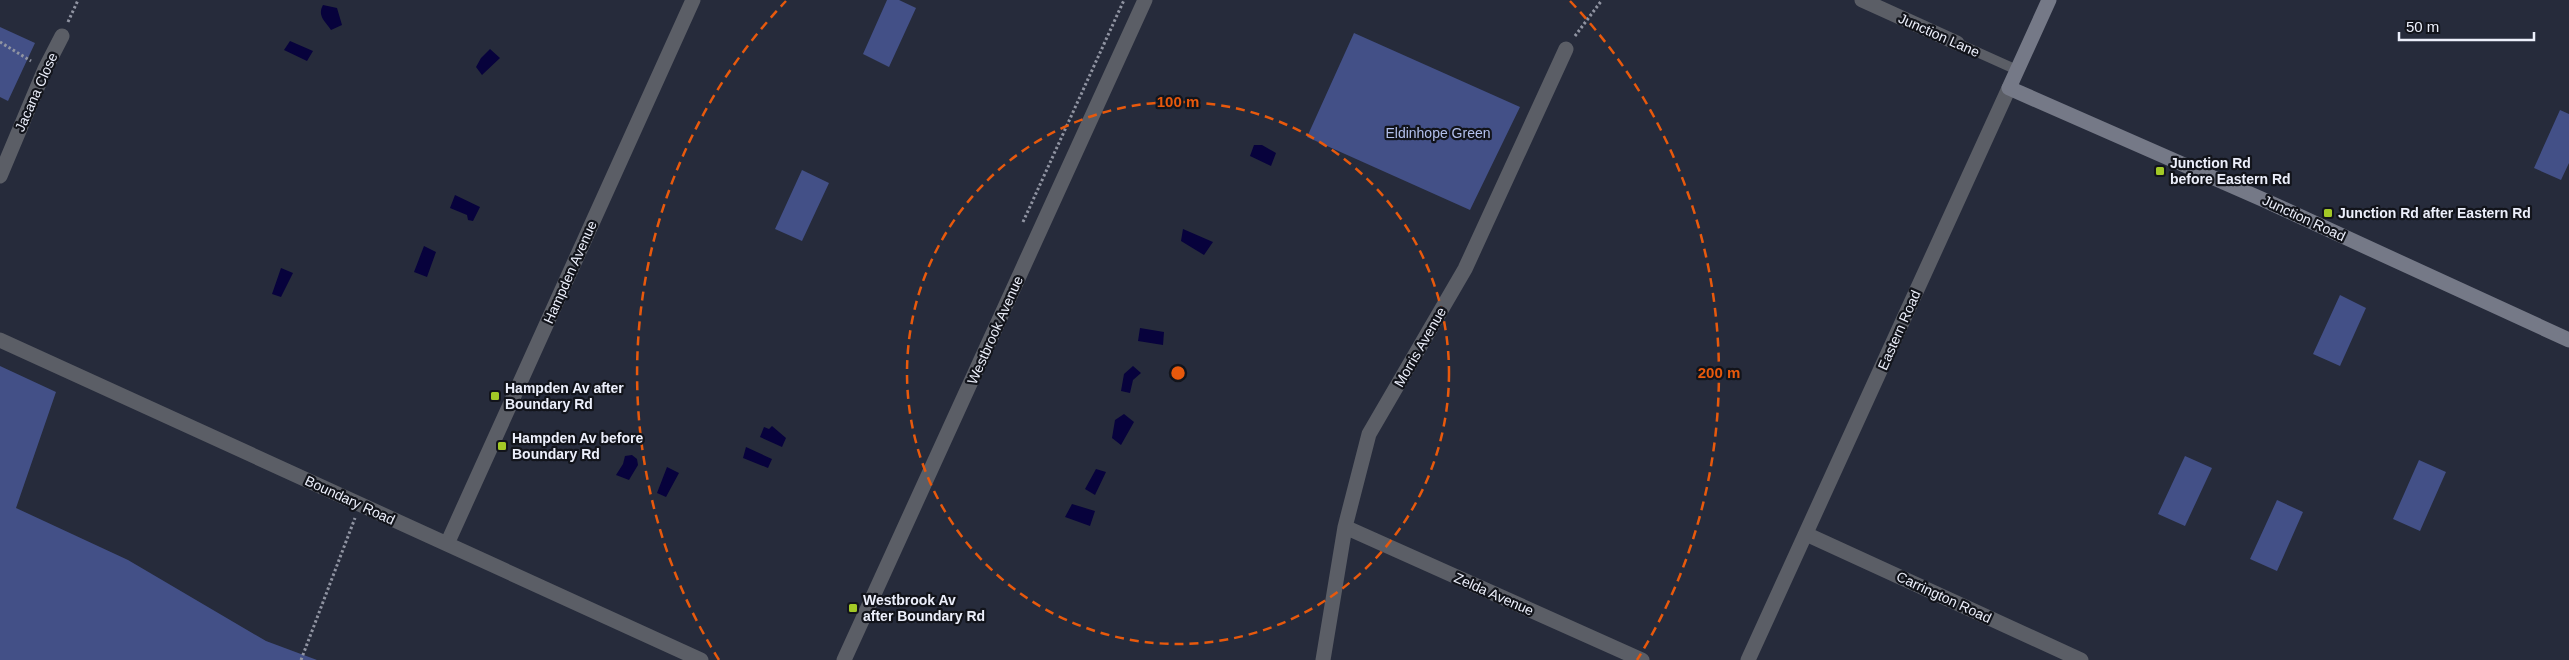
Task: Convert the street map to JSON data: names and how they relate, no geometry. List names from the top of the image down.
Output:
{
  "streets": {
    "main road": ["Junction Road", "Eastern Road"],
    "street": [
      "Junction Lane",
      "Jacana Close",
      "Hampden Avenue",
      "Westbrook Avenue",
      "Morris Avenue",
      "Boundary Road",
      "Zelda Avenue",
      "Carrington Road"
    ]
  },
  "crossings": [
    ["Junction Lane", "Eastern Road"],
    ["Junction Road", "Eastern Road"],
    ["Hampden Avenue", "Boundary Road"],
    ["Eastern Road", "Carrington Road"],
    ["Morris Avenue", "Zelda Avenue"]
  ],
  "parks": ["Eldinhope Green"],
  "places": {
    "transit": [
      "Junction Rd before Eastern Rd",
      "Junction Rd after Eastern Rd",
      "Hampden Av after Boundary Rd",
      "Hampden Av before Boundary Rd",
      "Westbrook Av after Boundary Rd"
    ]
  },
  "scale_bar": "50 m",
  "rings": ["100 m", "200 m"]
}
